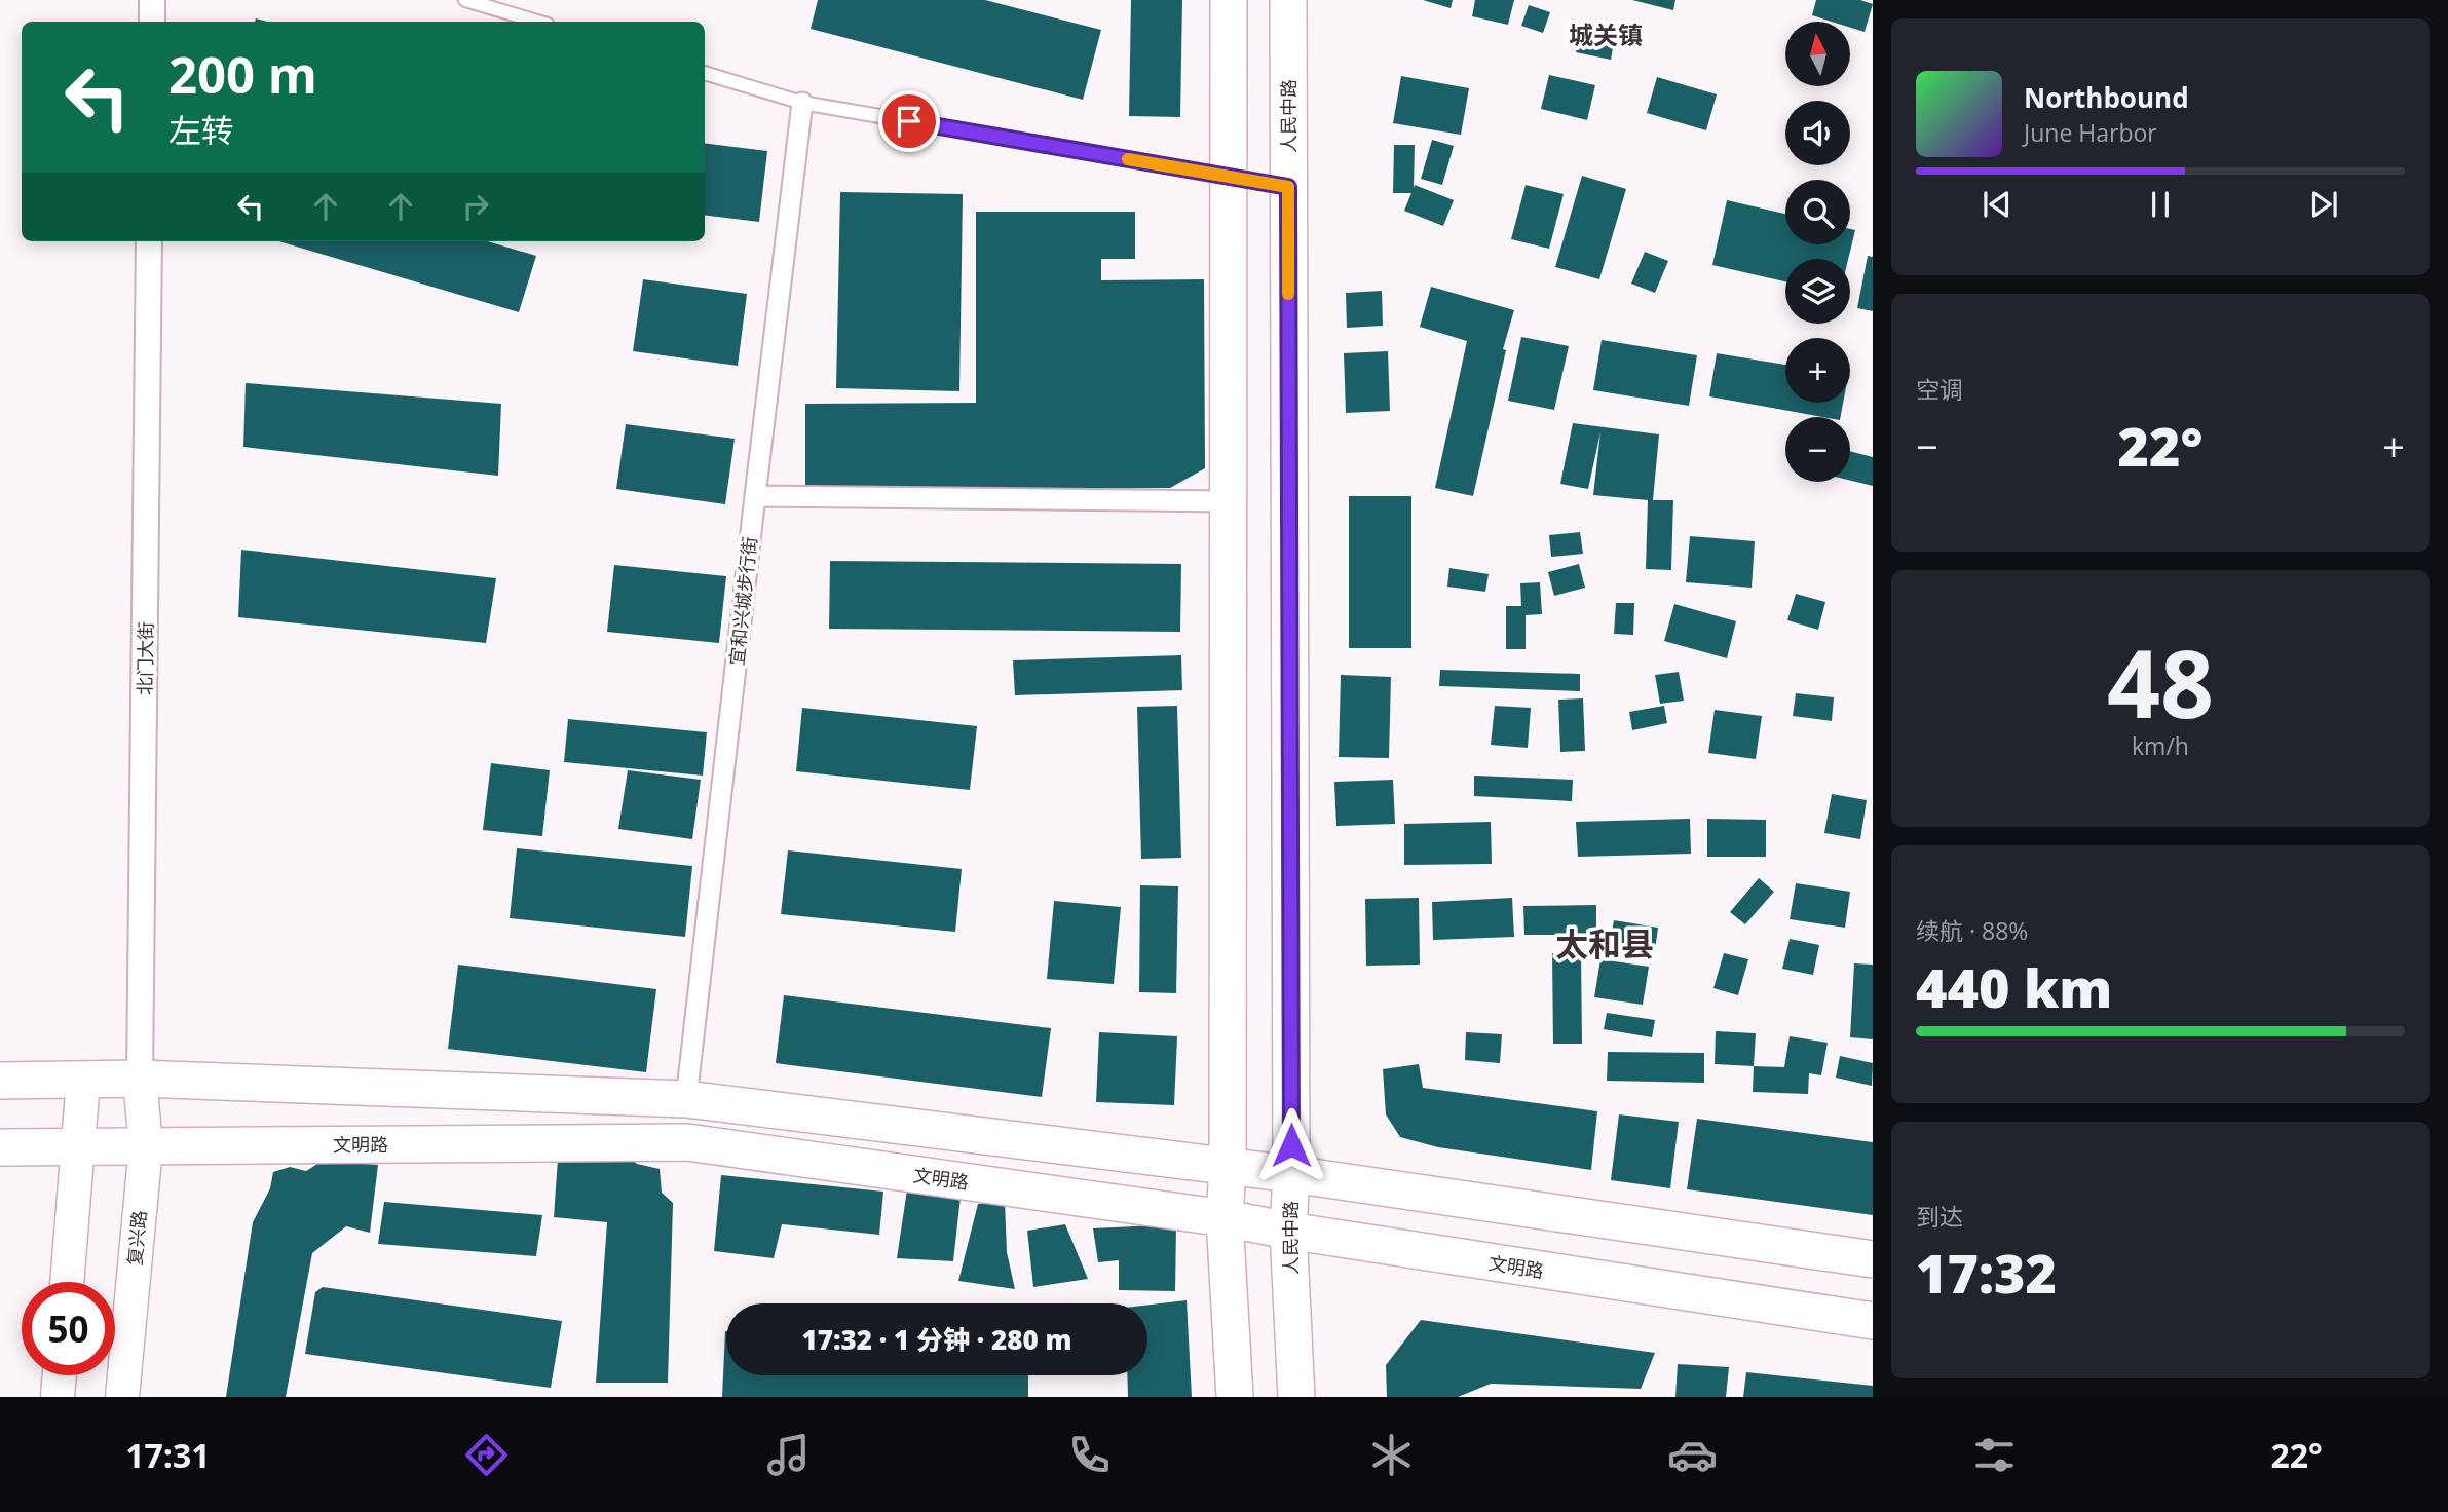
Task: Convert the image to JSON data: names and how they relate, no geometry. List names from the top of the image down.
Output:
{
  "streets": {
    "main road": ["人民中路", "文明路"],
    "street": ["宜和兴城步行街", "北门大街", "复兴路"]
  },
  "crossings": [
    ["人民中路", "文明路"],
    ["北门大街", "复兴路"],
    ["文明路", "复兴路"]
  ],
  "districts": ["城关镇", "太和县"],
  "north": "top",
  "page": {
    "map_buttons": ["+", "−"],
    "turn": ["200 m", "左转"],
    "song": ["Northbound", "June Harbor"],
    "tile": [
      "空调",
      ["48", "km/h"],
      ["续航 · 88%", "440 km"],
      ["到达", "17:32"]
    ],
    "heat": ["−", "22°", "+"],
    "limit": "50",
    "trip": "17:32 · 1 分钟 · 280 m",
    "tabs": ["17:31", "22°"]
  }
}
